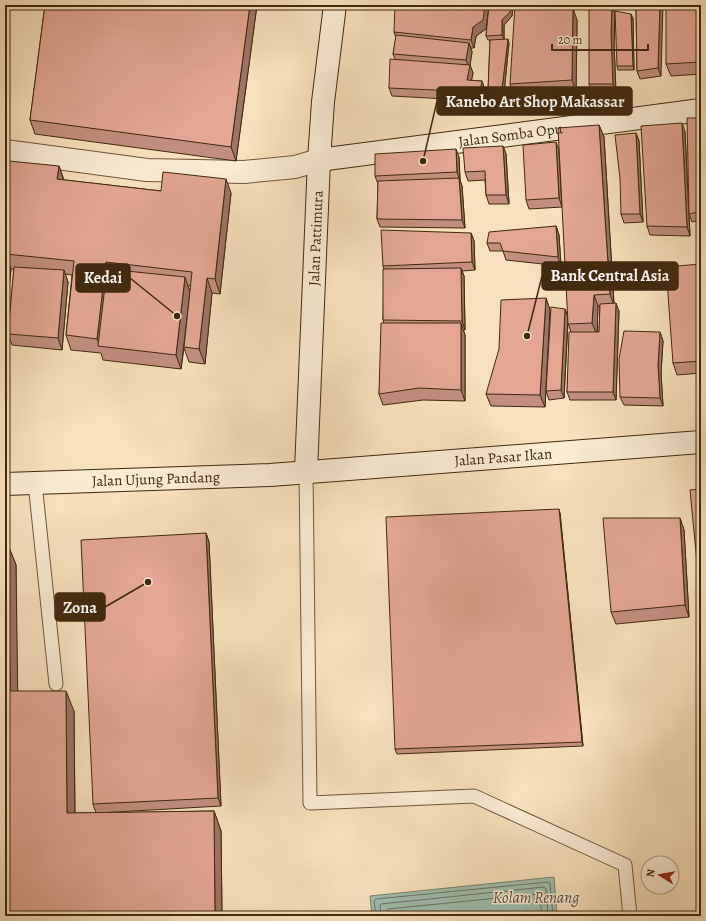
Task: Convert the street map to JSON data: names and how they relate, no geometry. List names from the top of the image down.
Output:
{
  "streets": {
    "street": [
      "Jalan Somba Opu",
      "Jalan Pattimura",
      "Jalan Pasar Ikan",
      "Jalan Ujung Pandang"
    ]
  },
  "crossings": [
    ["Jalan Somba Opu", "Jalan Pattimura"],
    ["Jalan Pattimura", "Jalan Pasar Ikan"],
    ["Jalan Pattimura", "Jalan Ujung Pandang"],
    ["Jalan Pasar Ikan", "Jalan Ujung Pandang"]
  ],
  "water": ["Kolam Renang"],
  "places": [
    "Kanebo Art Shop Makassar",
    "Kedai",
    "Bank Central Asia",
    "Zona"
  ],
  "scale_bar": "20 m",
  "north": "left"
}
